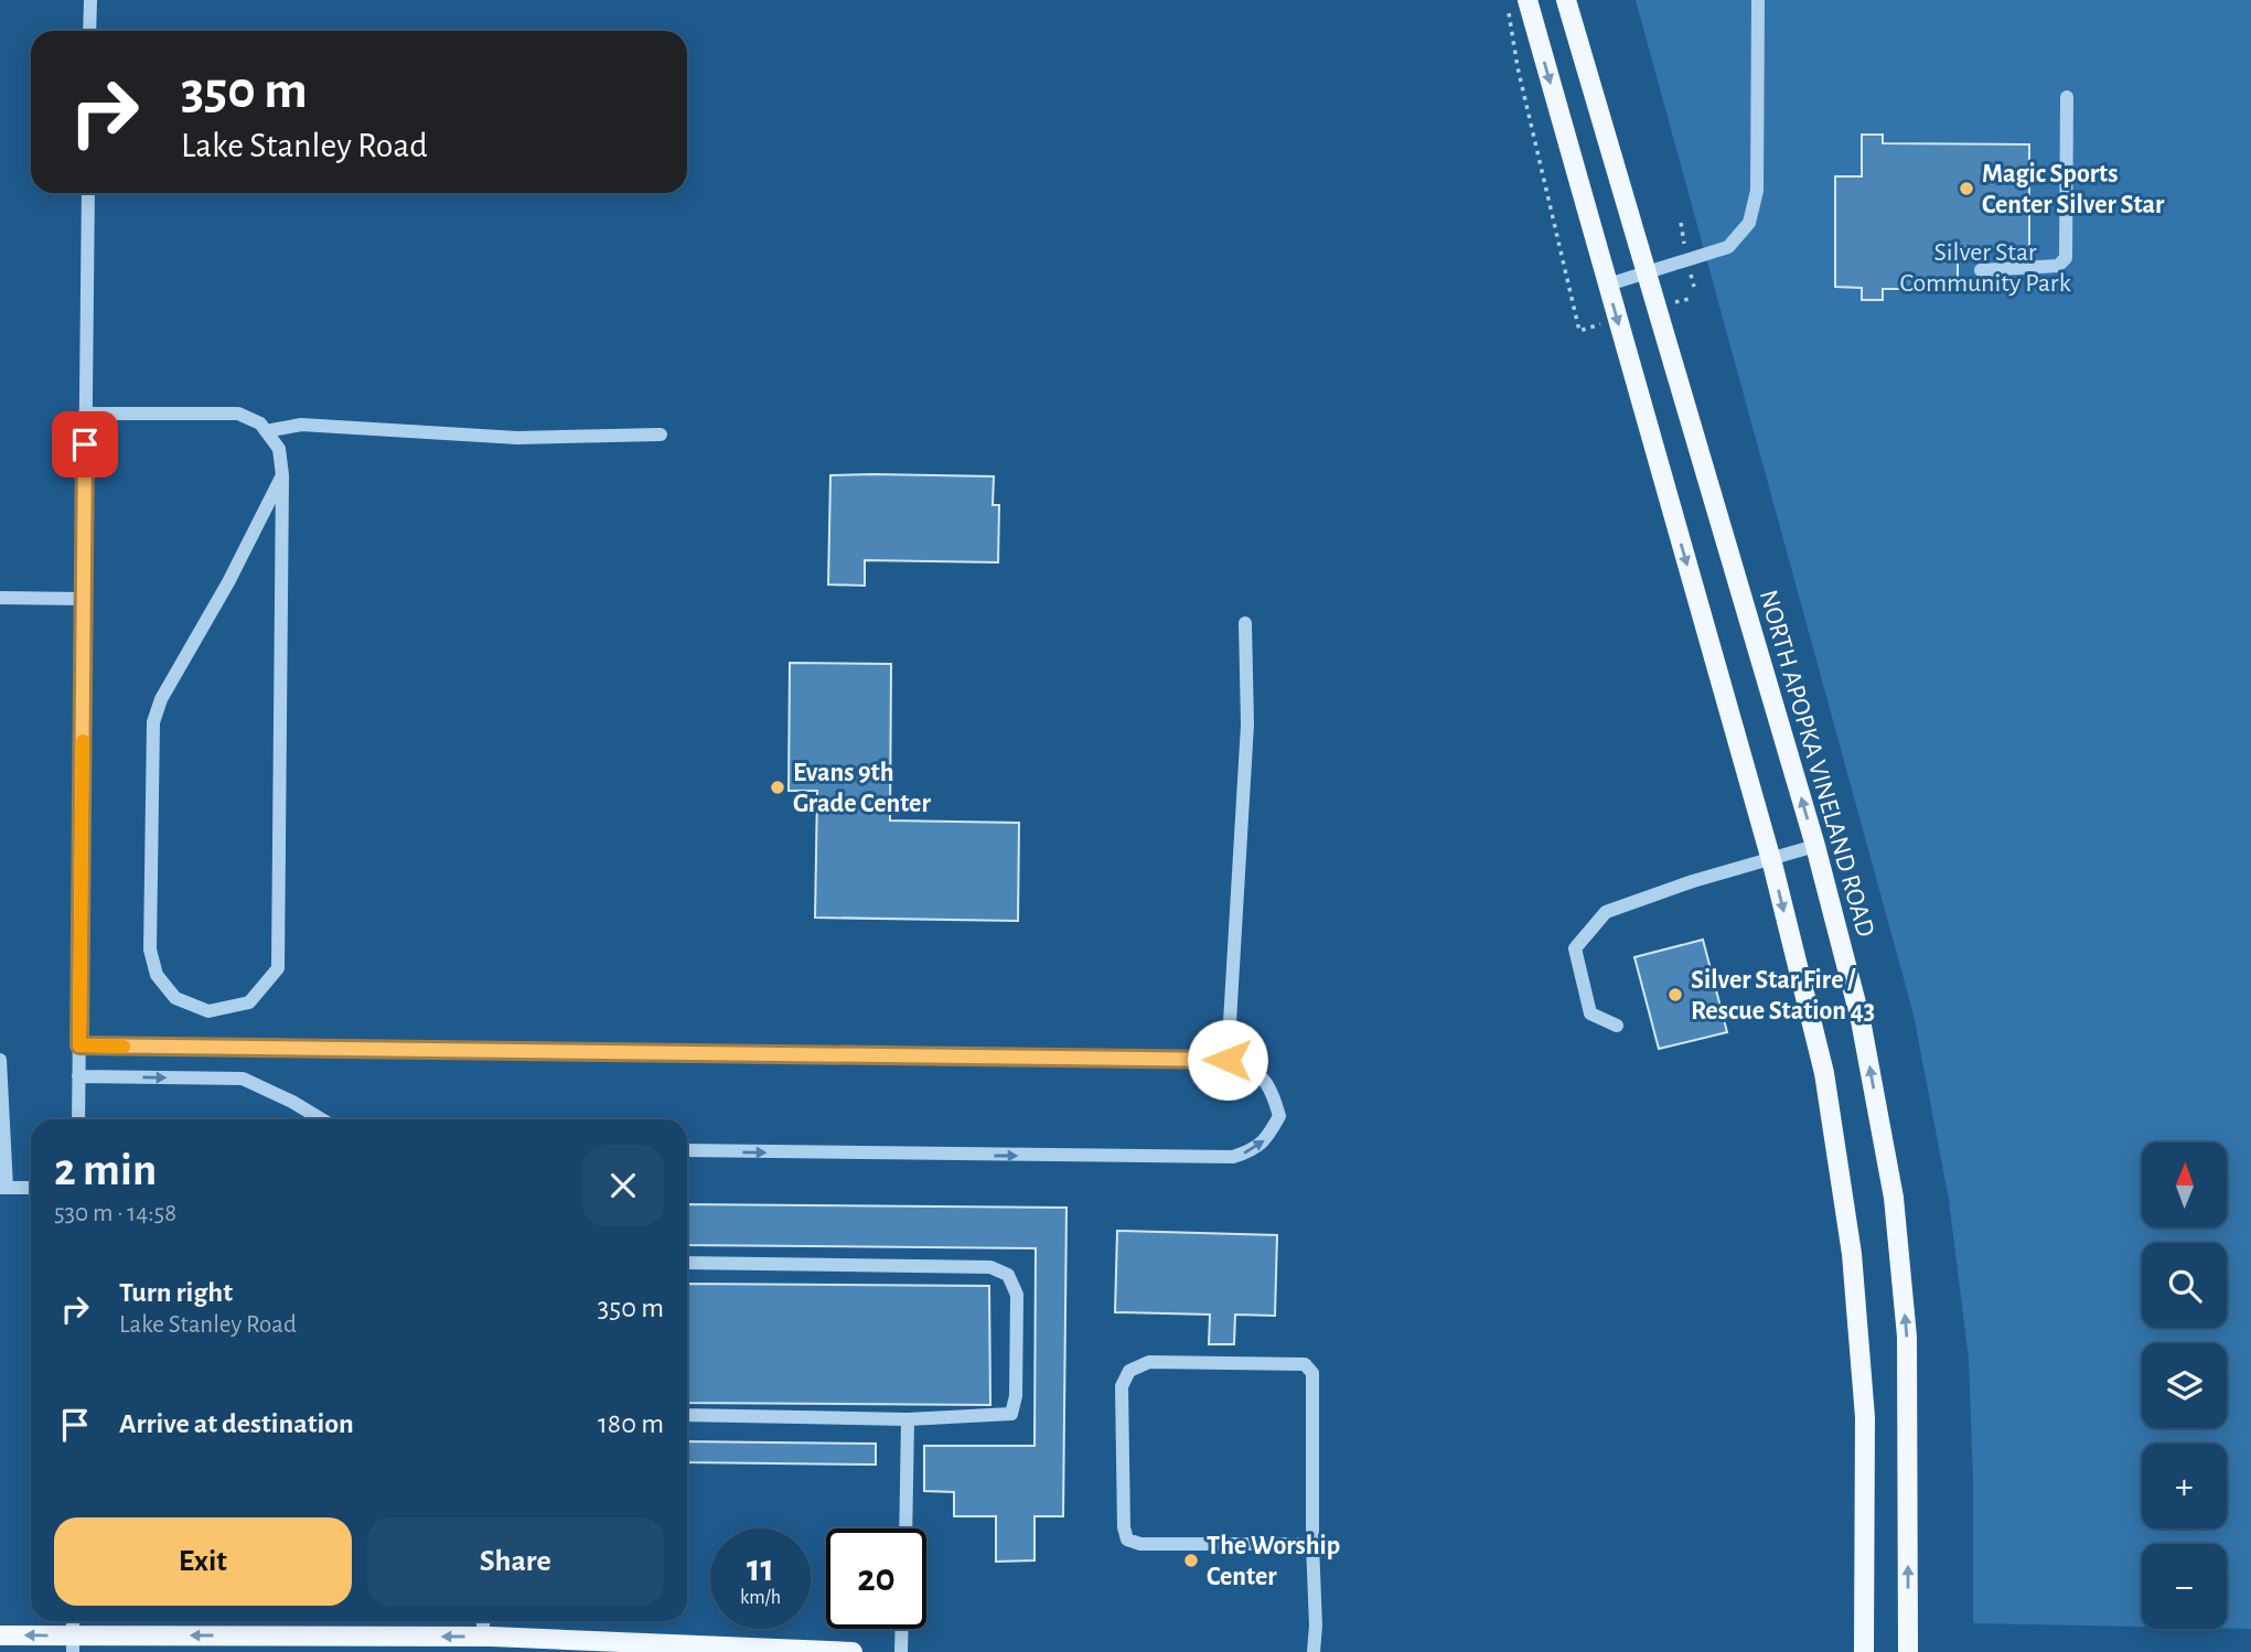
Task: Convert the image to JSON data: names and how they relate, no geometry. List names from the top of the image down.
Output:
{
  "streets": {
    "main road": ["NORTH APOPKA VINELAND ROAD"]
  },
  "parks": ["Silver Star Community Park"],
  "places": [
    "Magic Sports Center Silver Star",
    "Evans 9th Grade Center",
    "Silver Star Fire / Rescue Station 43",
    "The Worship Center"
  ],
  "north": "top",
  "page": {
    "turn": ["350 m", "Lake Stanley Road"],
    "heading": ["2 min", "530 m · 14:58"],
    "map_buttons": ["+", "−"],
    "list": [
      {
        "name": "Turn right",
        "note": "Lake Stanley Road",
        "value": "350 m"
      },
      {
        "name": "Arrive at destination",
        "value": "180 m"
      }
    ],
    "buttons": ["Exit", "Share"],
    "speed": "11 km/h",
    "limit": "20"
  }
}
